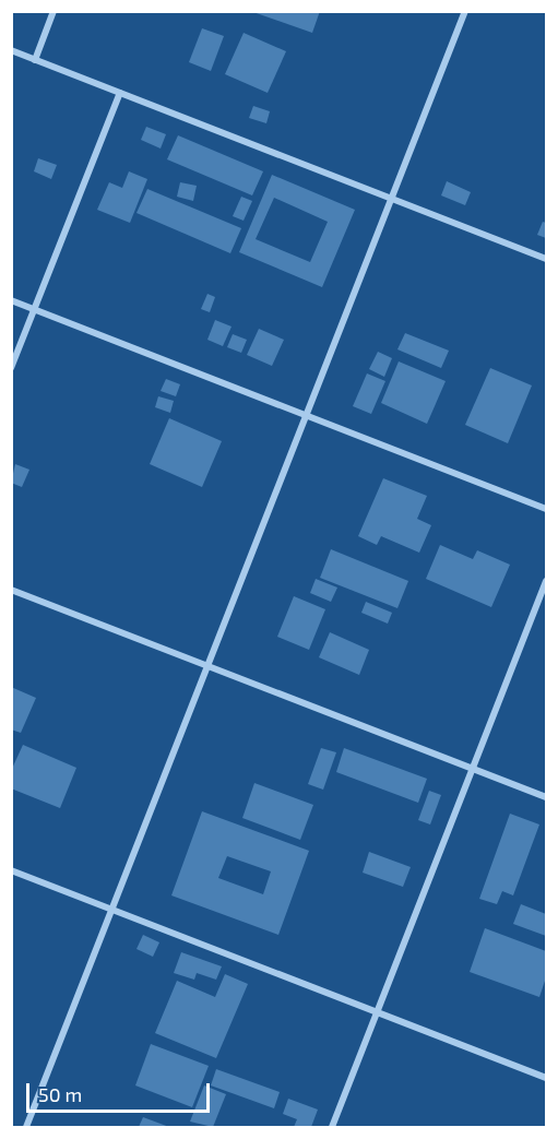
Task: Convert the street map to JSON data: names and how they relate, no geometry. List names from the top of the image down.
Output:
{
  "scale_bar": "50 m"
}
